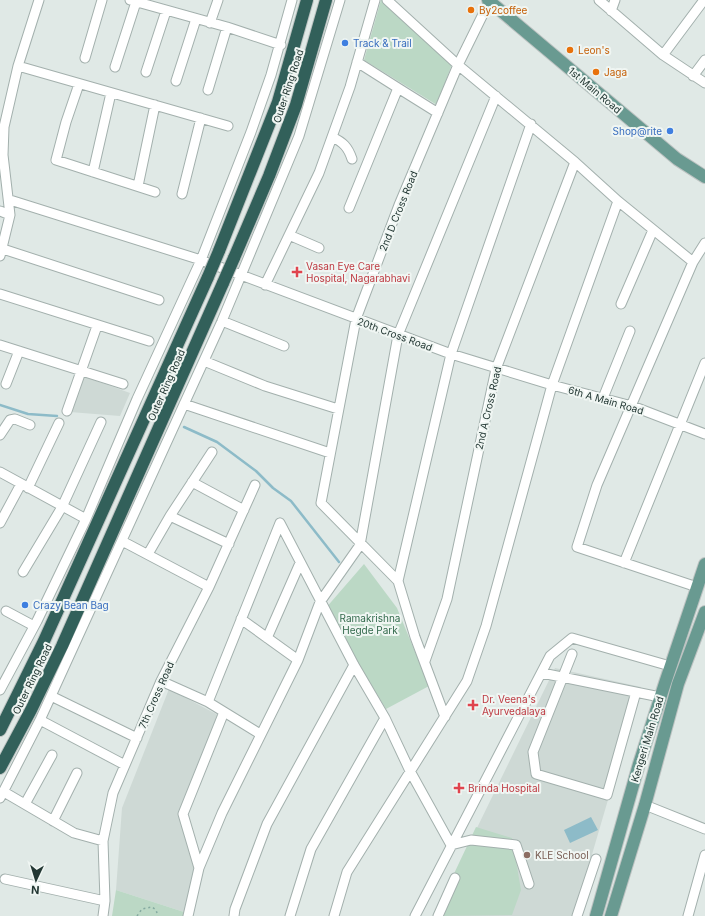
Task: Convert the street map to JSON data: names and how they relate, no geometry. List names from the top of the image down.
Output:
{
  "streets": {
    "highway": ["Outer Ring Road"],
    "main road": ["1st Main Road", "Kengeri Main Road"],
    "street": [
      "2nd D Cross Road",
      "20th Cross Road",
      "6th A Main Road",
      "2nd A Cross Road",
      "7th Cross Road"
    ]
  },
  "crossings": [
    ["1st Main Road", "2nd D Cross Road"],
    ["2nd D Cross Road", "20th Cross Road"],
    ["20th Cross Road", "6th A Main Road"],
    ["20th Cross Road", "2nd A Cross Road"]
  ],
  "parks": ["Ramakrishna Hegde Park"],
  "places": {
    "other": [
      "By2coffee",
      "Track & Trail",
      "Leon's",
      "Jaga",
      "Shop@rite",
      "Crazy Bean Bag",
      "KLE School"
    ],
    "health": ["Vasan Eye Care Hospital, Nagarabhavi", "Dr. Veena's Ayurvedalaya", "Brinda Hospital"]
  },
  "north": "bottom"
}
